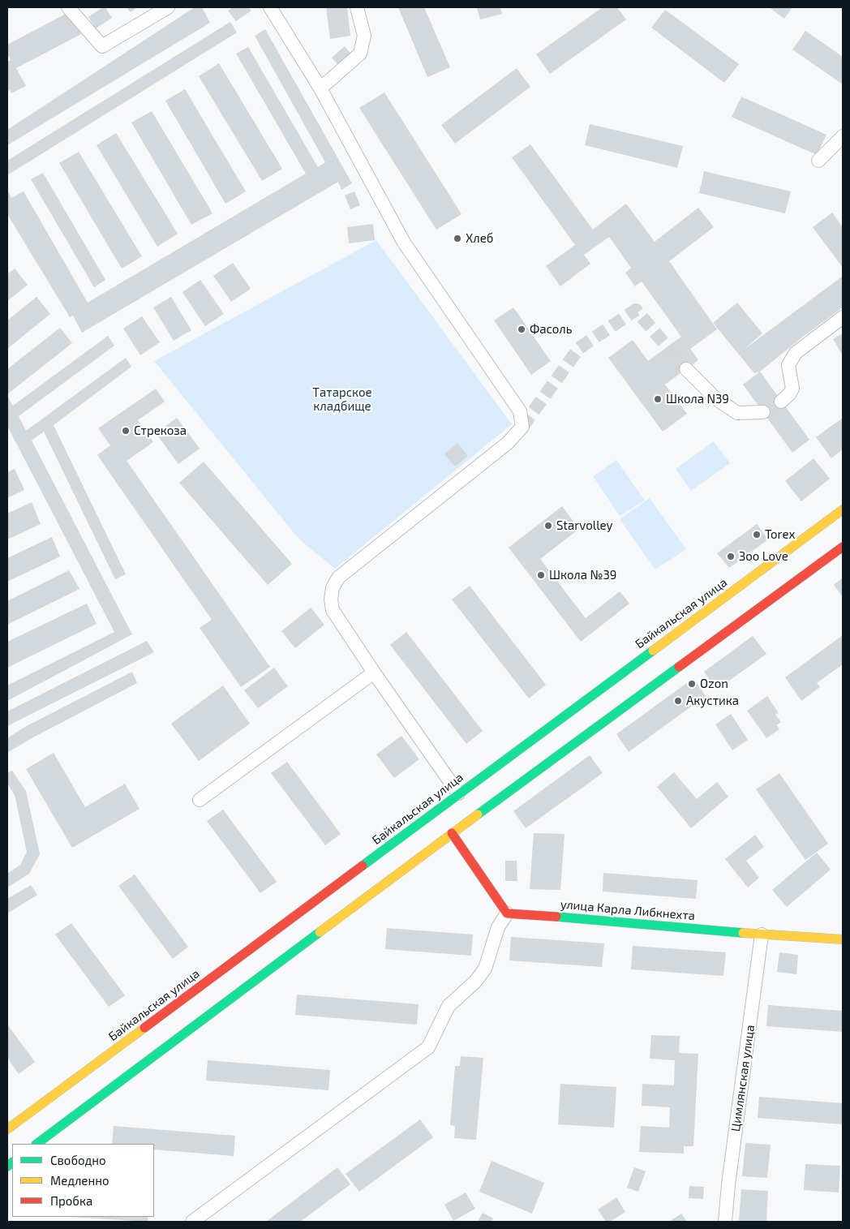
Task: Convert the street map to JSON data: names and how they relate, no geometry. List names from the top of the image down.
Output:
{
  "streets": {
    "main road": ["Байкальская улица", "улица Карла Либкнехта"],
    "street": ["Цимлянская улица"]
  },
  "crossings": [
    ["улица Карла Либкнехта", "Цимлянская улица"]
  ],
  "parks": ["Татарское кладбище"],
  "places": [
    "Хлеб",
    "Фасоль",
    "Школа N39",
    "Стрекоза",
    "Starvolley",
    "Torex",
    "Зоо Love",
    "Школа №39",
    "Ozon",
    "Акустика"
  ],
  "legend": ["Свободно", "Медленно", "Пробка"]
}
